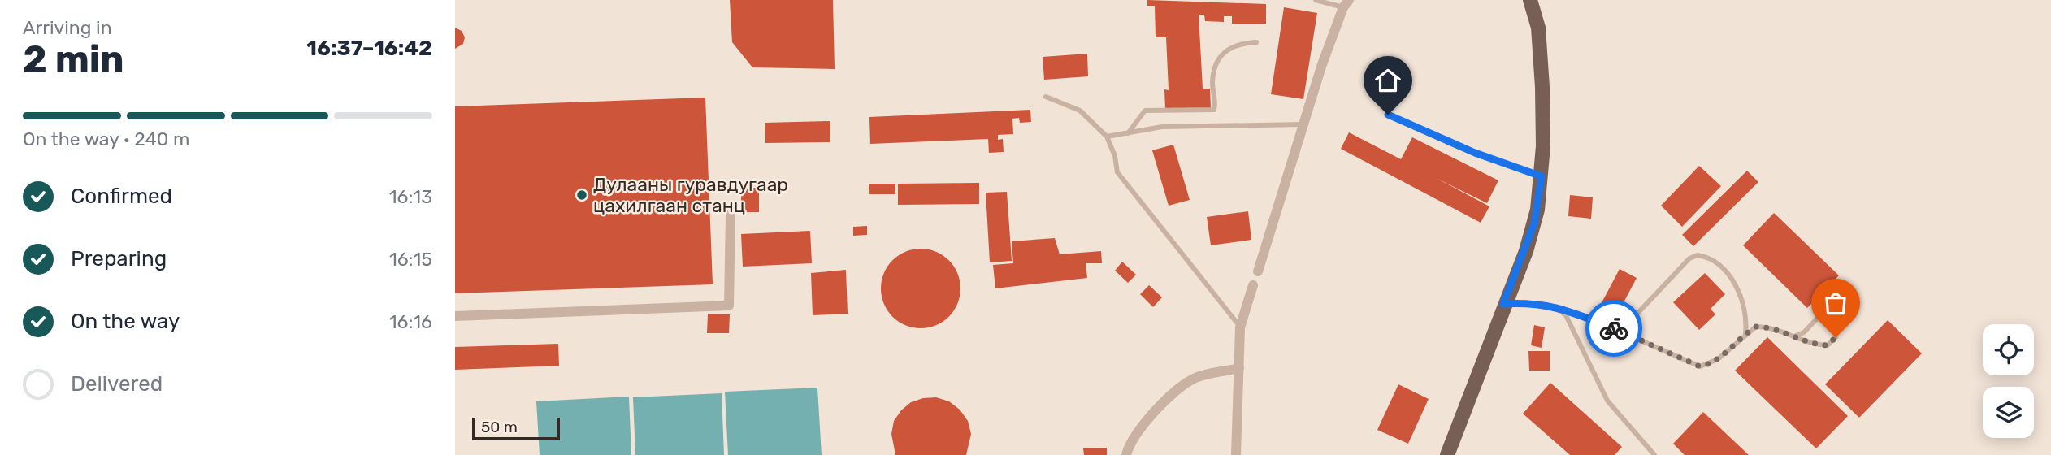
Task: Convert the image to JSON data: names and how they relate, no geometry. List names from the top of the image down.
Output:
{
  "places": ["Дулааны гуравдугаар цахилгаан станц"],
  "scale_bar": "50 m",
  "page": {
    "heading": ["2 min", "Arriving in", "16:37–16:42"],
    "bar": "On the way · 240 m",
    "list": [
      ["Confirmed", "16:13"],
      ["Preparing", "16:15"],
      ["On the way", "16:16"],
      "Delivered"
    ],
    "scale": "50 m"
  }
}
